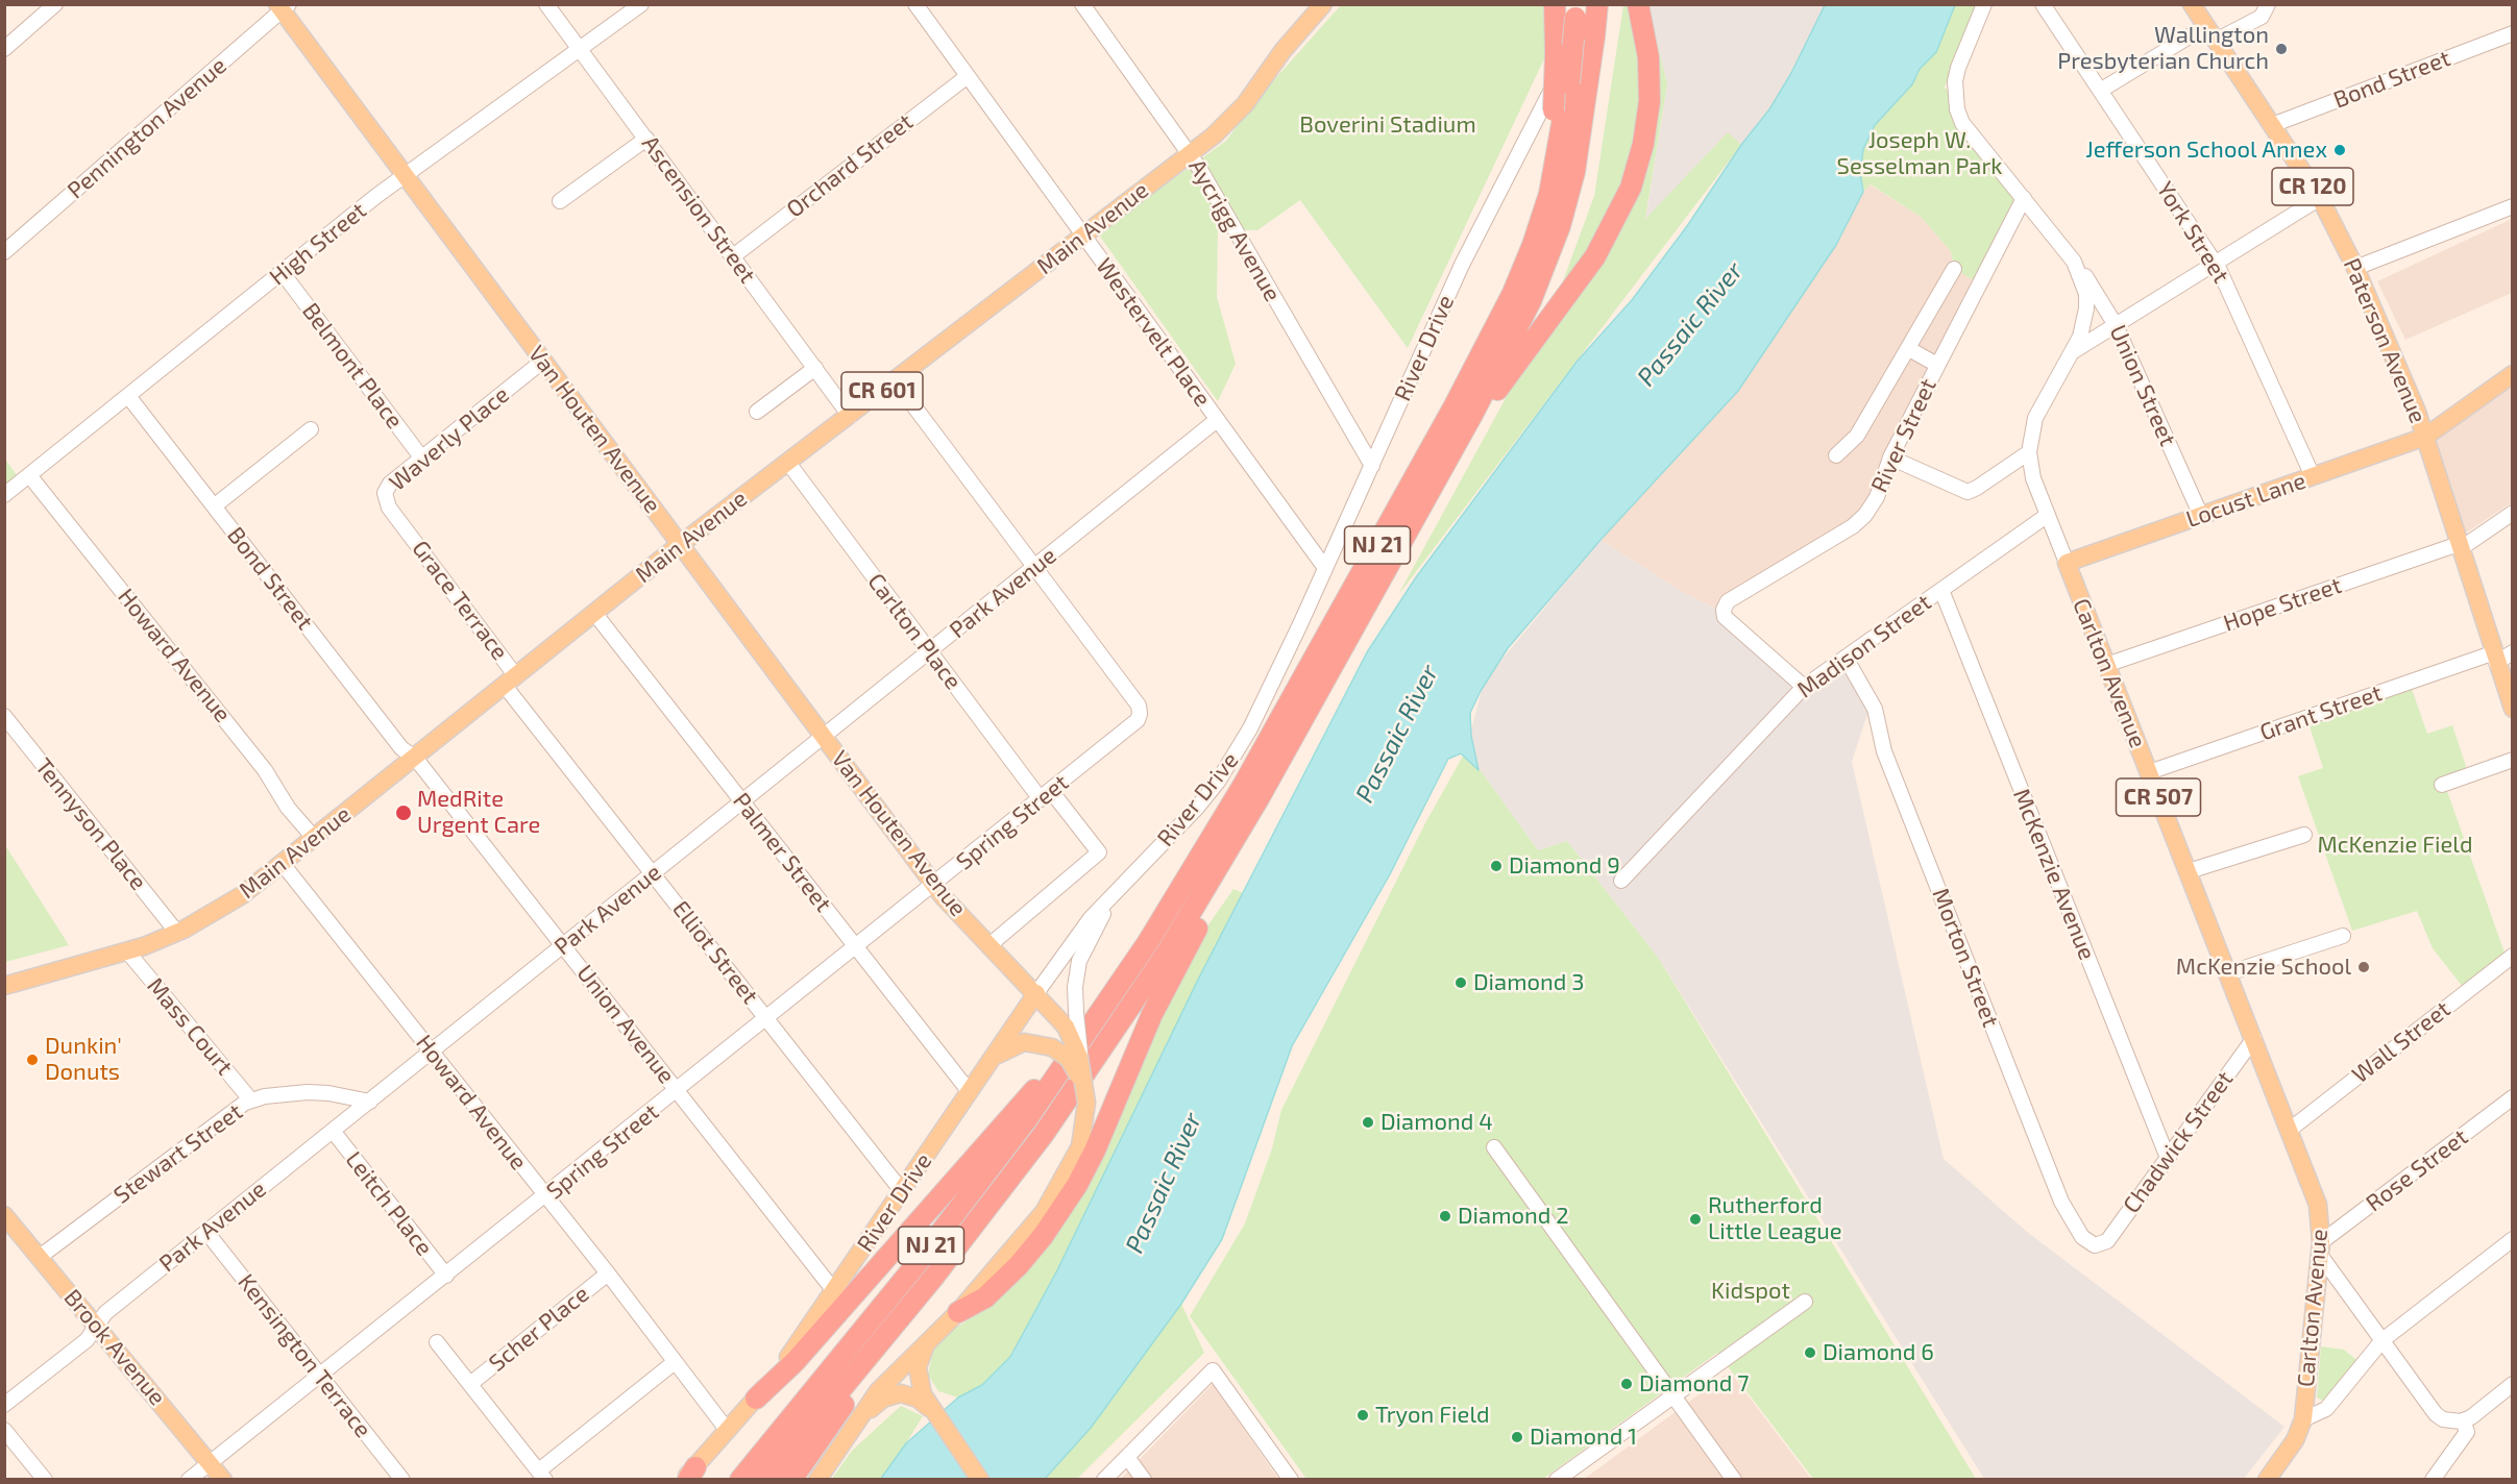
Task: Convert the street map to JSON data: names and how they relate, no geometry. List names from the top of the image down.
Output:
{
  "streets": {
    "highway": ["NJ 21"],
    "main road": [
      "CR 120",
      "Main Avenue",
      "Paterson Avenue",
      "River Drive",
      "CR 601",
      "Van Houten Avenue",
      "Locust Lane",
      "Carlton Avenue",
      "CR 507",
      "Brook Avenue"
    ],
    "street": [
      "Bond Street",
      "Pennington Avenue",
      "Orchard Street",
      "Ascension Street",
      "Aycrigg Avenue",
      "York Street",
      "High Street",
      "Westervelt Place",
      "Belmont Place",
      "Union Street",
      "River Street",
      "Waverly Place",
      "Park Avenue",
      "Grace Terrace",
      "Hope Street",
      "Carlton Place",
      "Madison Street",
      "Howard Avenue",
      "Grant Street",
      "Spring Street",
      "Tennyson Place",
      "Palmer Street",
      "McKenzie Avenue",
      "Elliot Street",
      "Morton Street",
      "Union Avenue",
      "Mass Court",
      "Wall Street",
      "Chadwick Street",
      "Stewart Street",
      "Rose Street",
      "Leitch Place",
      "Scher Place",
      "Kensington Terrace"
    ]
  },
  "crossings": [
    ["Bond Street", "Main Avenue"],
    ["Bond Street", "High Street"],
    ["Bond Street", "Paterson Avenue"],
    ["Bond Street", "Union Avenue"],
    ["Pennington Avenue", "Van Houten Avenue"],
    ["Orchard Street", "Ascension Street"],
    ["Orchard Street", "Westervelt Place"],
    ["Ascension Street", "Main Avenue"],
    ["Ascension Street", "High Street"],
    ["Main Avenue", "Aycrigg Avenue"],
    ["Main Avenue", "Westervelt Place"],
    ["Main Avenue", "Van Houten Avenue"],
    ["Main Avenue", "Grace Terrace"],
    ["Main Avenue", "Carlton Place"],
    ["Main Avenue", "Howard Avenue"],
    ["Main Avenue", "Tennyson Place"],
    ["Main Avenue", "Palmer Street"],
    ["Main Avenue", "Elliot Street"],
    ["Main Avenue", "Union Avenue"],
    ["Main Avenue", "Mass Court"],
    ["Aycrigg Avenue", "River Drive"],
    ["York Street", "Locust Lane"],
    ["High Street", "Belmont Place"],
    ["High Street", "Van Houten Avenue"],
    ["High Street", "Howard Avenue"],
    ["Westervelt Place", "River Drive"],
    ["Westervelt Place", "Park Avenue"],
    ["Paterson Avenue", "Locust Lane"],
    ["Paterson Avenue", "Hope Street"],
    ["Paterson Avenue", "Grant Street"],
    ["River Drive", "Van Houten Avenue"],
    ["River Drive", "NJ 21"],
    ["River Drive", "Howard Avenue"],
    ["River Drive", "Palmer Street"],
    ["River Drive", "Elliot Street"],
    ["River Drive", "Union Avenue"],
    ["Belmont Place", "Waverly Place"],
    ["Union Street", "Locust Lane"],
    ["Union Street", "Carlton Avenue"],
    ["Van Houten Avenue", "Waverly Place"],
    ["Van Houten Avenue", "Park Avenue"],
    ["Van Houten Avenue", "Carlton Place"],
    ["Van Houten Avenue", "Spring Street"],
    ["River Street", "Madison Street"],
    ["River Street", "Carlton Avenue"],
    ["Waverly Place", "Grace Terrace"],
    ["Locust Lane", "Carlton Avenue"],
    ["Park Avenue", "Carlton Place"],
    ["Park Avenue", "Howard Avenue"],
    ["Park Avenue", "Spring Street"],
    ["Park Avenue", "Palmer Street"],
    ["Park Avenue", "Elliot Street"],
    ["Park Avenue", "Union Avenue"],
    ["Park Avenue", "Stewart Street"],
    ["Park Avenue", "Leitch Place"],
    ["Park Avenue", "Brook Avenue"],
    ["Park Avenue", "Kensington Terrace"],
    ["Grace Terrace", "Elliot Street"],
    ["Hope Street", "Carlton Avenue"],
    ["Carlton Place", "Spring Street"],
    ["Madison Street", "Carlton Avenue"],
    ["Madison Street", "McKenzie Avenue"],
    ["Madison Street", "Morton Street"],
    ["Howard Avenue", "Spring Street"],
    ["Howard Avenue", "Scher Place"],
    ["Carlton Avenue", "Grant Street"],
    ["Carlton Avenue", "Wall Street"],
    ["Carlton Avenue", "Chadwick Street"],
    ["Carlton Avenue", "Rose Street"],
    ["Spring Street", "Palmer Street"],
    ["Spring Street", "Elliot Street"],
    ["Spring Street", "Union Avenue"],
    ["Spring Street", "Leitch Place"],
    ["Spring Street", "Brook Avenue"],
    ["Spring Street", "Kensington Terrace"],
    ["McKenzie Avenue", "Chadwick Street"],
    ["Morton Street", "Chadwick Street"],
    ["Mass Court", "Stewart Street"],
    ["Stewart Street", "Brook Avenue"]
  ],
  "water": ["Passaic River"],
  "parks": [
    "Boverini Stadium",
    "Joseph W. Sesselman Park",
    "McKenzie Field",
    "Kidspot"
  ],
  "places": [
    "Wallington Presbyterian Church",
    "Jefferson School Annex",
    "MedRite Urgent Care",
    "Diamond 9",
    "McKenzie School",
    "Diamond 3",
    "Dunkin' Donuts",
    "Diamond 4",
    "Diamond 2",
    "Rutherford Little League",
    "Diamond 6",
    "Diamond 7",
    "Tryon Field",
    "Diamond 1"
  ]
}
